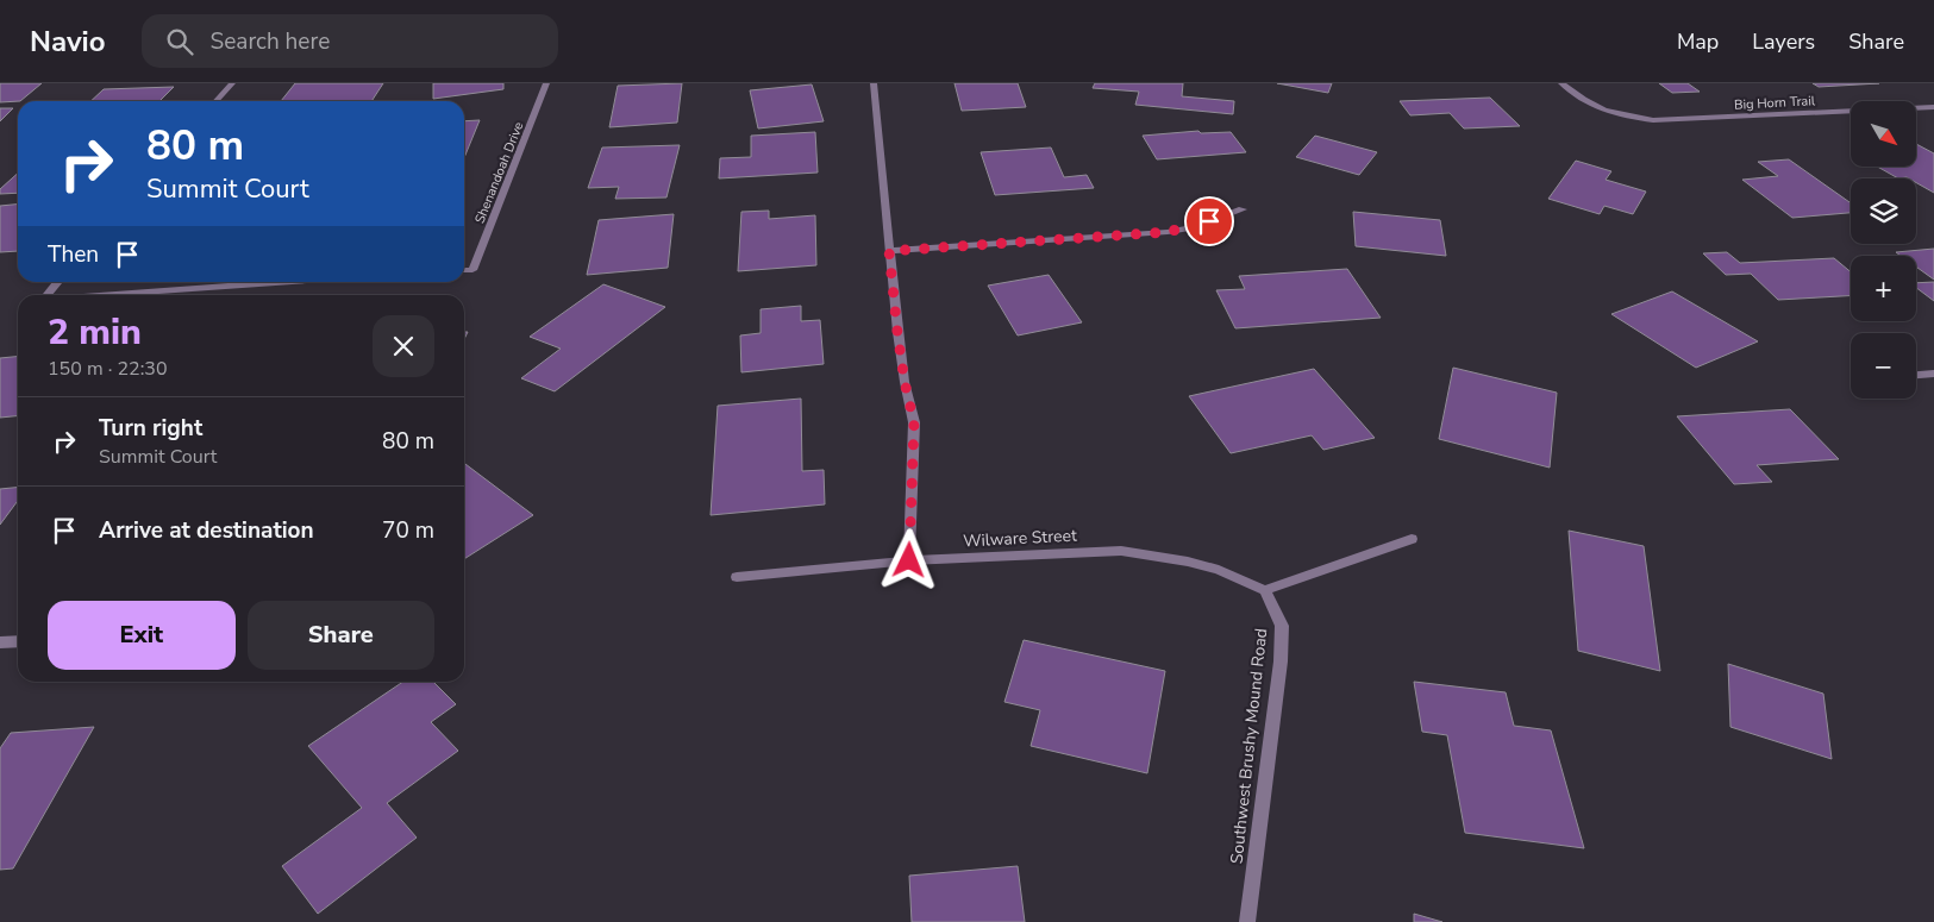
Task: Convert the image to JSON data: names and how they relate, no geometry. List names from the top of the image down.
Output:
{
  "streets": {
    "street": [
      "Big Horn Trail",
      "Shenandoah Drive",
      "Wilware Street",
      "Southwest Brushy Mound Road"
    ]
  },
  "crossings": [
    ["Wilware Street", "Southwest Brushy Mound Road"]
  ],
  "north": "bottom right",
  "page": {
    "header": "Navio",
    "search": "Search here",
    "nav": ["Map", "Layers", "Share"],
    "map_buttons": ["+", "−"],
    "turn": ["80 m", "Summit Court"],
    "then": "Then",
    "heading": ["2 min", "150 m · 22:30"],
    "list": [
      {
        "name": "Turn right",
        "note": "Summit Court",
        "value": "80 m"
      },
      {
        "name": "Arrive at destination",
        "value": "70 m"
      }
    ],
    "buttons": ["Exit", "Share"]
  }
}
